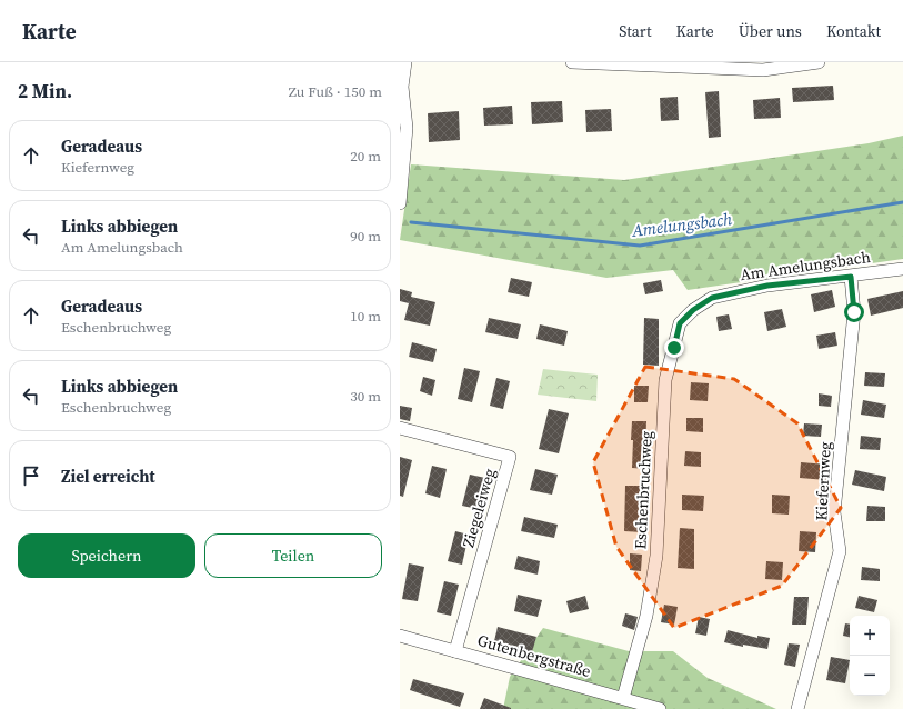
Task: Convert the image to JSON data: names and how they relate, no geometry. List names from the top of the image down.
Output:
{
  "streets": {
    "street": [
      "Am Amelungsbach",
      "Kiefernweg",
      "Eschenbruchweg",
      "Ziegeleiweg",
      "Gutenbergstraße"
    ]
  },
  "crossings": [
    ["Am Amelungsbach", "Kiefernweg"],
    ["Am Amelungsbach", "Eschenbruchweg"],
    ["Eschenbruchweg", "Gutenbergstraße"],
    ["Ziegeleiweg", "Gutenbergstraße"]
  ],
  "water": ["Amelungsbach"],
  "page": {
    "header": "Karte",
    "nav": [
      "Start",
      "Karte",
      "Über uns",
      "Kontakt"
    ],
    "heading": ["2 Min.", "Zu Fuß · 150 m"],
    "list": [
      ["Geradeaus", "Kiefernweg", "20 m"],
      ["Links abbiegen", "Am Amelungsbach", "90 m"],
      ["Geradeaus", "Eschenbruchweg", "10 m"],
      ["Links abbiegen", "Eschenbruchweg", "30 m"],
      "Ziel erreicht"
    ],
    "buttons": ["Speichern", "Teilen"],
    "map_buttons": ["+", "−"]
  }
}
